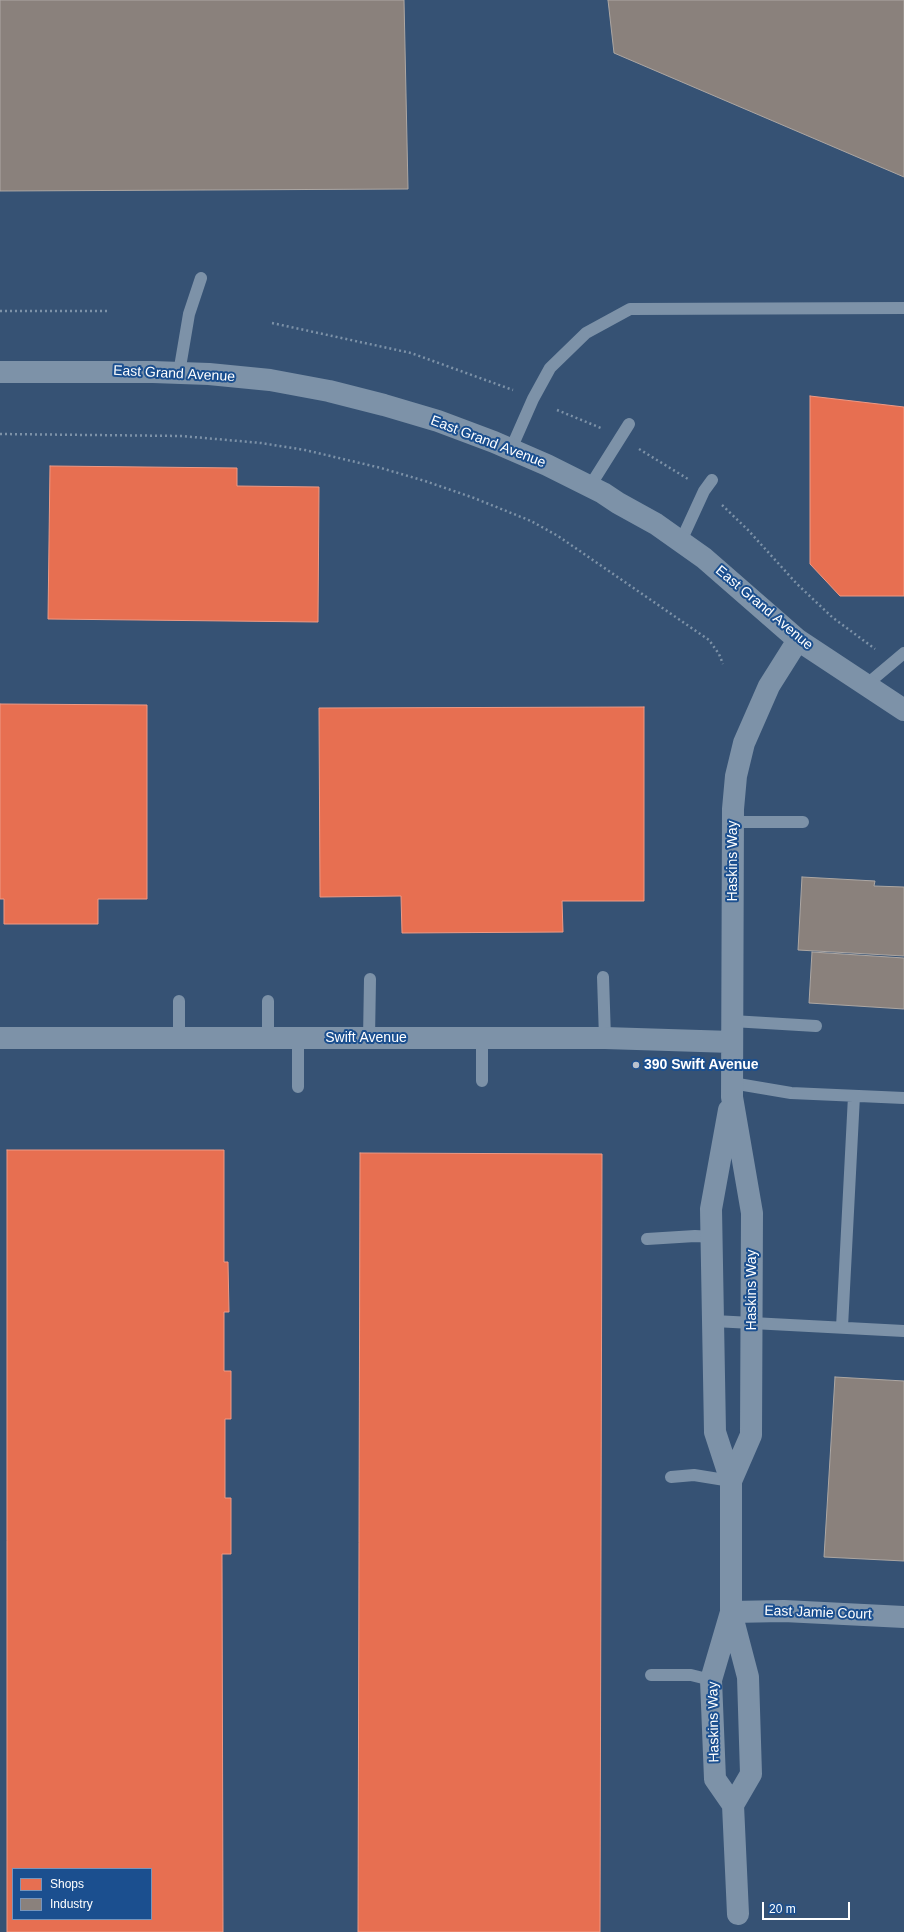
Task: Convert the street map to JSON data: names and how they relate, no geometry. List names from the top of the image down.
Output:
{
  "streets": {
    "street": [
      "East Grand Avenue",
      "Haskins Way",
      "Swift Avenue",
      "East Jamie Court"
    ]
  },
  "crossings": [
    ["East Grand Avenue", "Haskins Way"],
    ["Haskins Way", "Swift Avenue"],
    ["Haskins Way", "East Jamie Court"]
  ],
  "places": ["390 Swift Avenue"],
  "legend": ["Shops", "Industry"],
  "scale_bar": "20 m"
}
